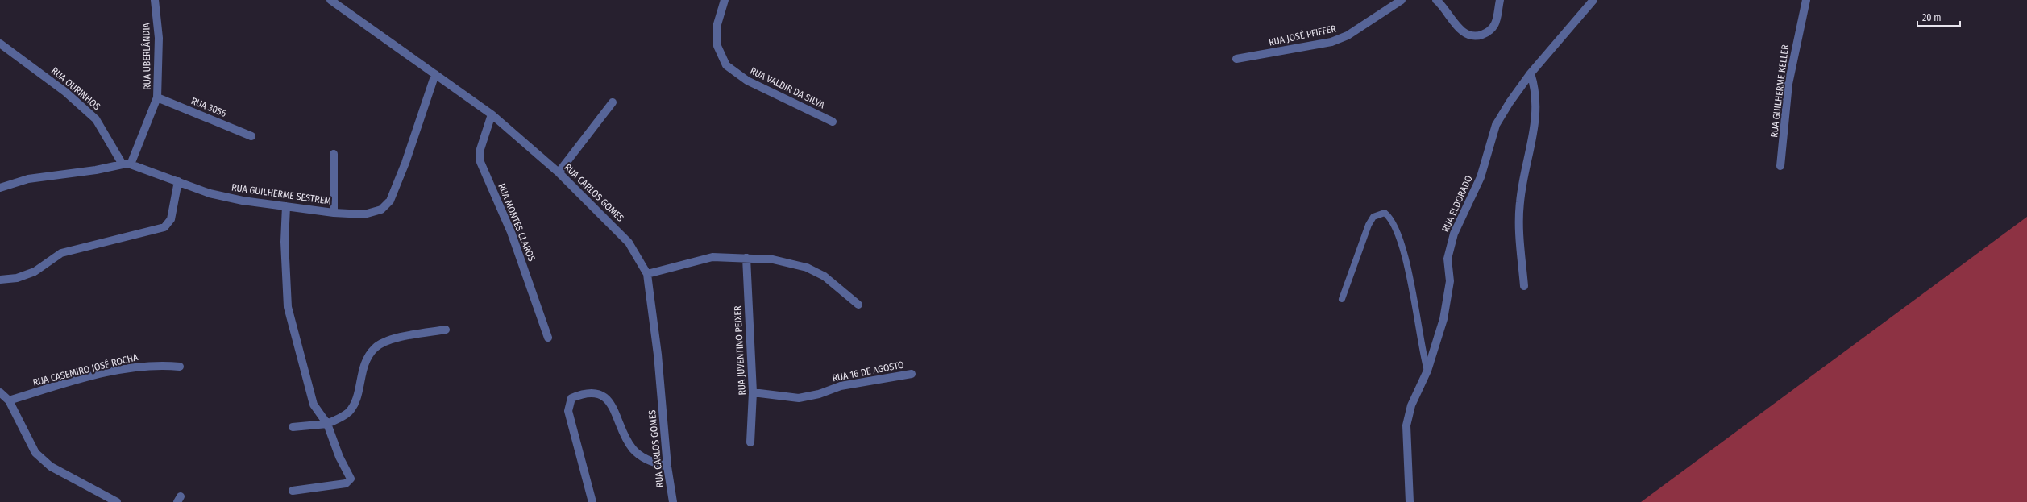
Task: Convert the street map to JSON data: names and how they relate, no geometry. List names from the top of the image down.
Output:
{
  "streets": {
    "street": [
      "RUA JOSÉ PFIFFER",
      "RUA UBERLÂNDIA",
      "RUA VALDIR DA SILVA",
      "RUA OURINHOS",
      "RUA GUILHERME KELLER",
      "RUA 3056",
      "RUA CARLOS GOMES",
      "RUA GUILHERME SESTREM",
      "RUA ELDORADO",
      "RUA MONTES CLAROS",
      "RUA JUVENTINO PEIXER",
      "RUA CASEMIRO JOSÉ ROCHA",
      "RUA 16 DE AGOSTO"
    ]
  },
  "crossings": [
    ["RUA UBERLÂNDIA", "RUA OURINHOS"],
    ["RUA UBERLÂNDIA", "RUA 3056"],
    ["RUA UBERLÂNDIA", "RUA GUILHERME SESTREM"],
    ["RUA OURINHOS", "RUA GUILHERME SESTREM"],
    ["RUA CARLOS GOMES", "RUA GUILHERME SESTREM"],
    ["RUA CARLOS GOMES", "RUA MONTES CLAROS"],
    ["RUA JUVENTINO PEIXER", "RUA 16 DE AGOSTO"]
  ],
  "scale_bar": "20 m"
}
